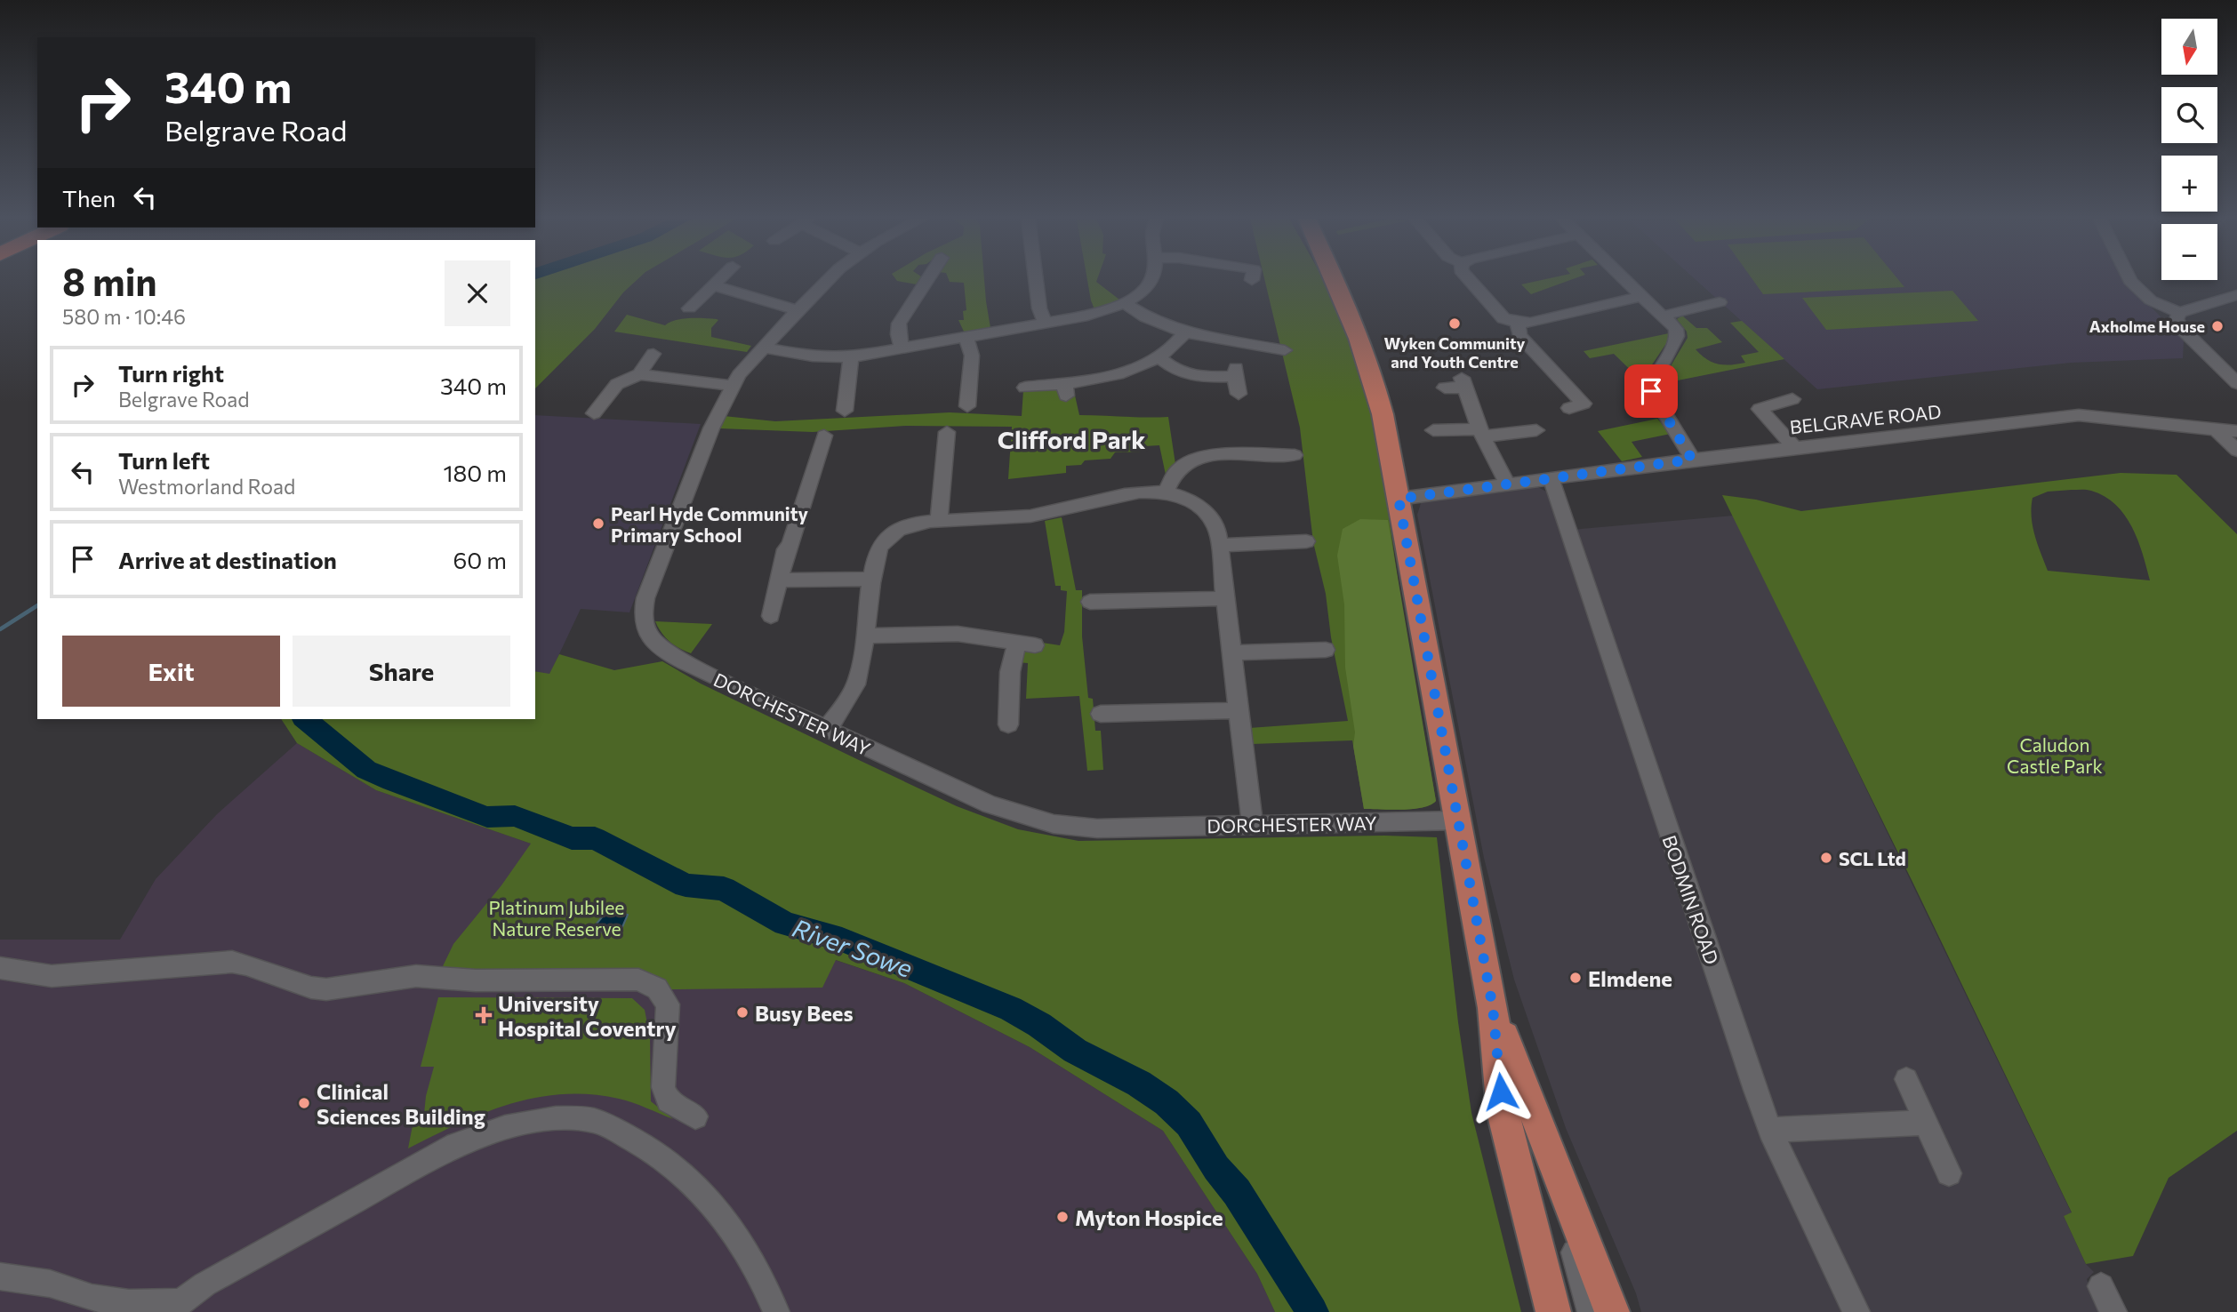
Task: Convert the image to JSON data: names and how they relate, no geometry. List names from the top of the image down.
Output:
{
  "streets": {
    "street": ["BELGRAVE ROAD", "DORCHESTER WAY", "BODMIN ROAD"]
  },
  "crossings": [
    ["BELGRAVE ROAD", "BODMIN ROAD"]
  ],
  "districts": ["Clifford Park"],
  "water": ["River Sowe"],
  "parks": ["Caludon Castle Park", "Platinum Jubilee Nature Reserve"],
  "places": {
    "other": [
      "Wyken Community and Youth Centre",
      "Axholme House",
      "Pearl Hyde Community Primary School",
      "SCL Ltd",
      "Elmdene",
      "Busy Bees",
      "Clinical Sciences Building",
      "Myton Hospice"
    ],
    "health": ["University Hospital Coventry"]
  },
  "north": "bottom",
  "page": {
    "map_buttons": ["+", "−"],
    "turn": ["340 m", "Belgrave Road"],
    "then": "Then",
    "heading": ["8 min", "580 m · 10:46"],
    "list": [
      {
        "name": "Turn right",
        "note": "Belgrave Road",
        "value": "340 m"
      },
      {
        "name": "Turn left",
        "note": "Westmorland Road",
        "value": "180 m"
      },
      {
        "name": "Arrive at destination",
        "value": "60 m"
      }
    ],
    "buttons": ["Exit", "Share"]
  }
}
